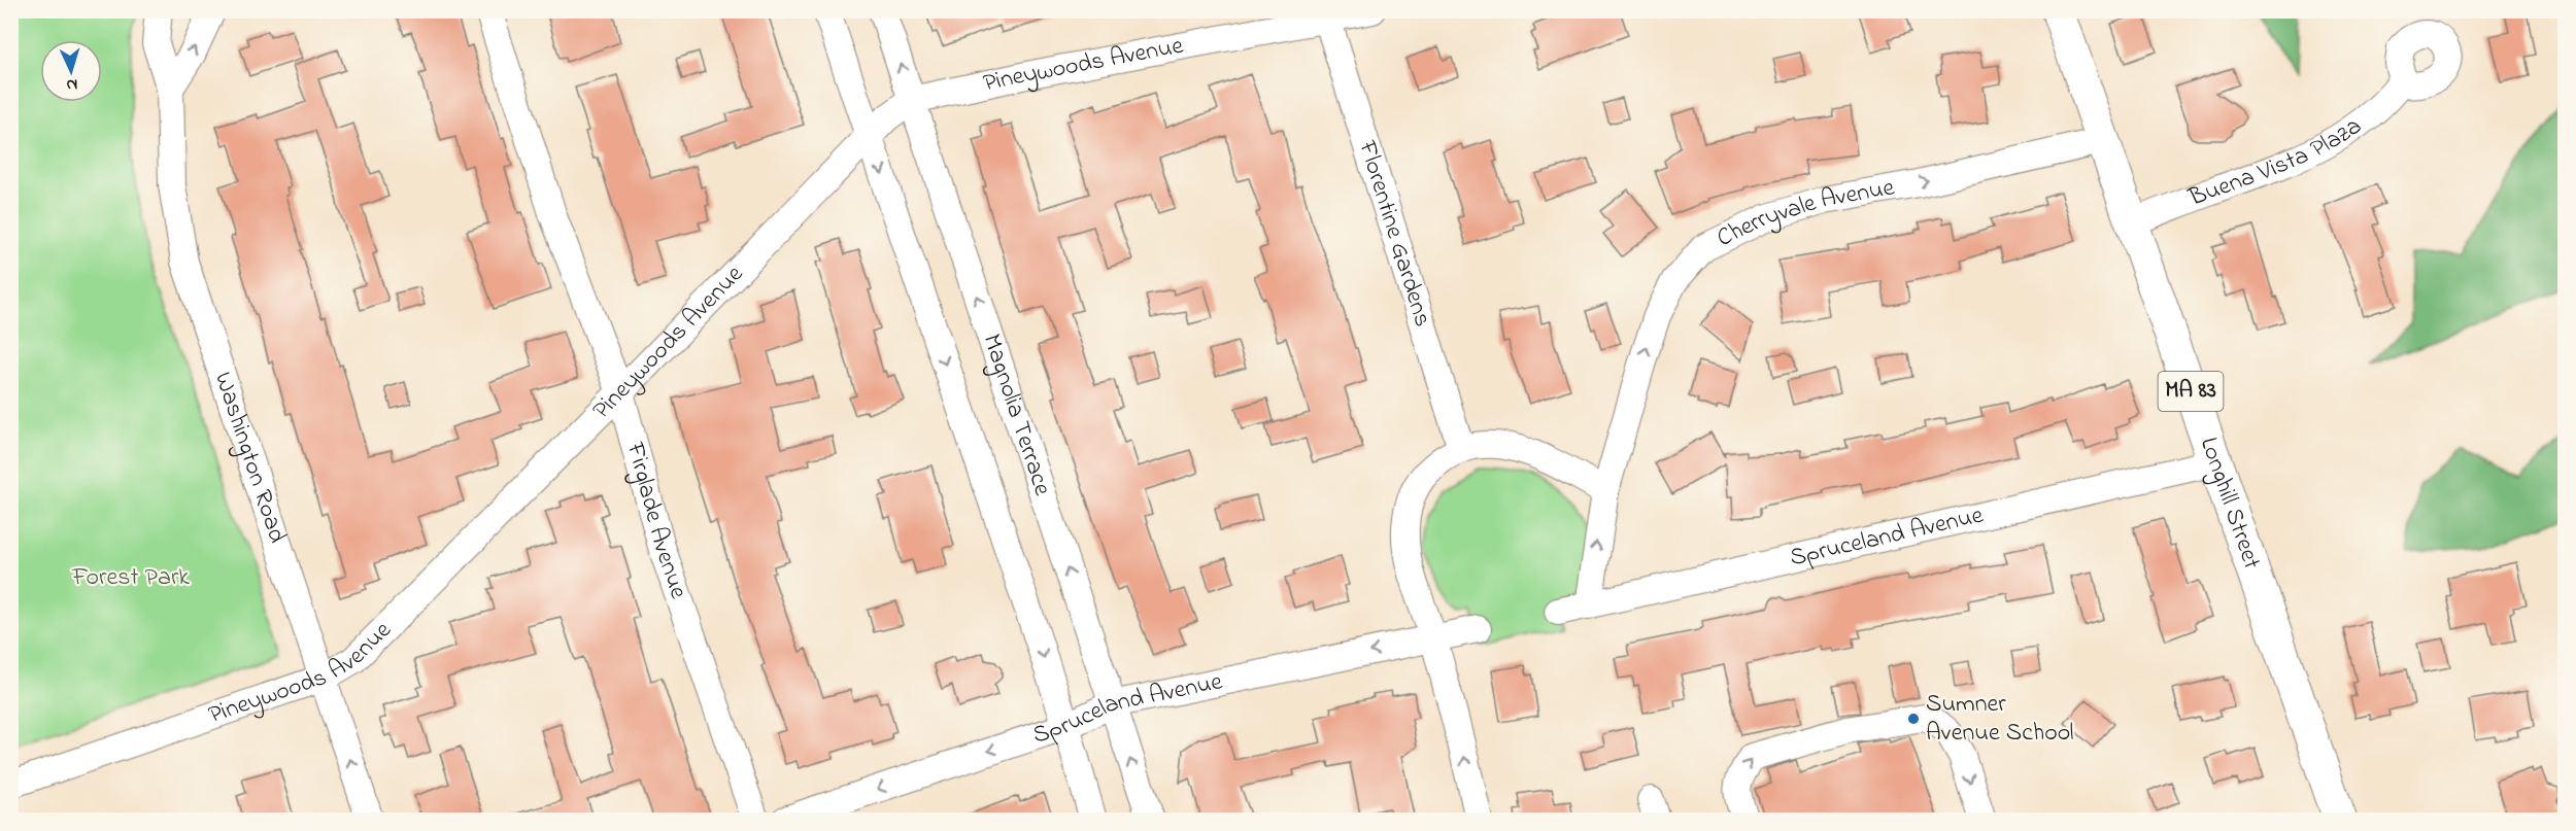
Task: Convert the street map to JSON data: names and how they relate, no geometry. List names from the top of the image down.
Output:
{
  "streets": {
    "main road": ["MA 83", "Longhill Street"],
    "street": [
      "Pineywoods Avenue",
      "Buena Vista Plaza",
      "Cherryvale Avenue",
      "Florentine Gardens",
      "Magnolia Terrace",
      "Washington Road",
      "Firglade Avenue",
      "Spruceland Avenue"
    ]
  },
  "crossings": [
    ["Pineywoods Avenue", "Florentine Gardens"],
    ["Pineywoods Avenue", "Magnolia Terrace"],
    ["Pineywoods Avenue", "Washington Road"],
    ["Pineywoods Avenue", "Firglade Avenue"],
    ["Buena Vista Plaza", "Longhill Street"],
    ["Cherryvale Avenue", "Longhill Street"],
    ["Cherryvale Avenue", "Spruceland Avenue"],
    ["Magnolia Terrace", "Spruceland Avenue"],
    ["Longhill Street", "Spruceland Avenue"]
  ],
  "one_way": ["Cherryvale Avenue", "Spruceland Avenue"],
  "parks": ["Forest Park"],
  "places": ["Sumner Avenue School"],
  "north": "bottom"
}
